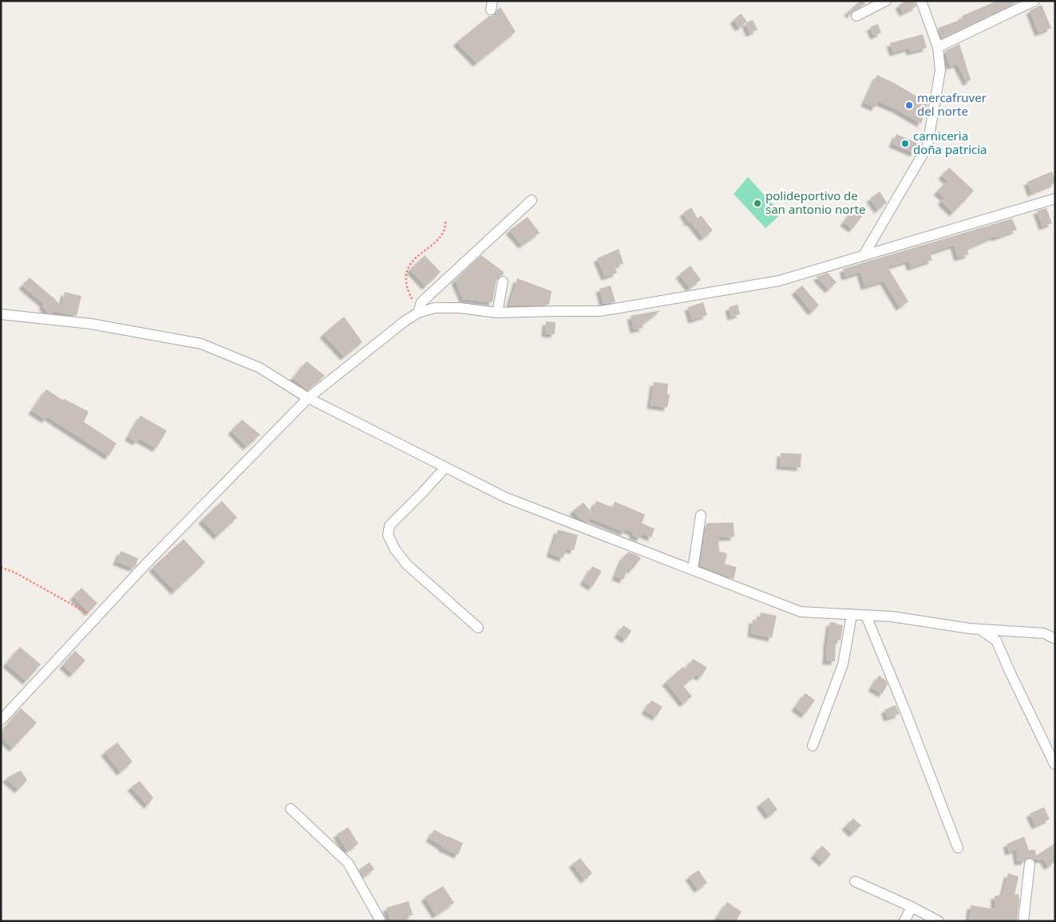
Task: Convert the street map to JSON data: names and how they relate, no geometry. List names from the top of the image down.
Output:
{
  "places": ["mercafruver del norte", "carniceria doña patricia", "polideportivo de san antonio norte"]
}
